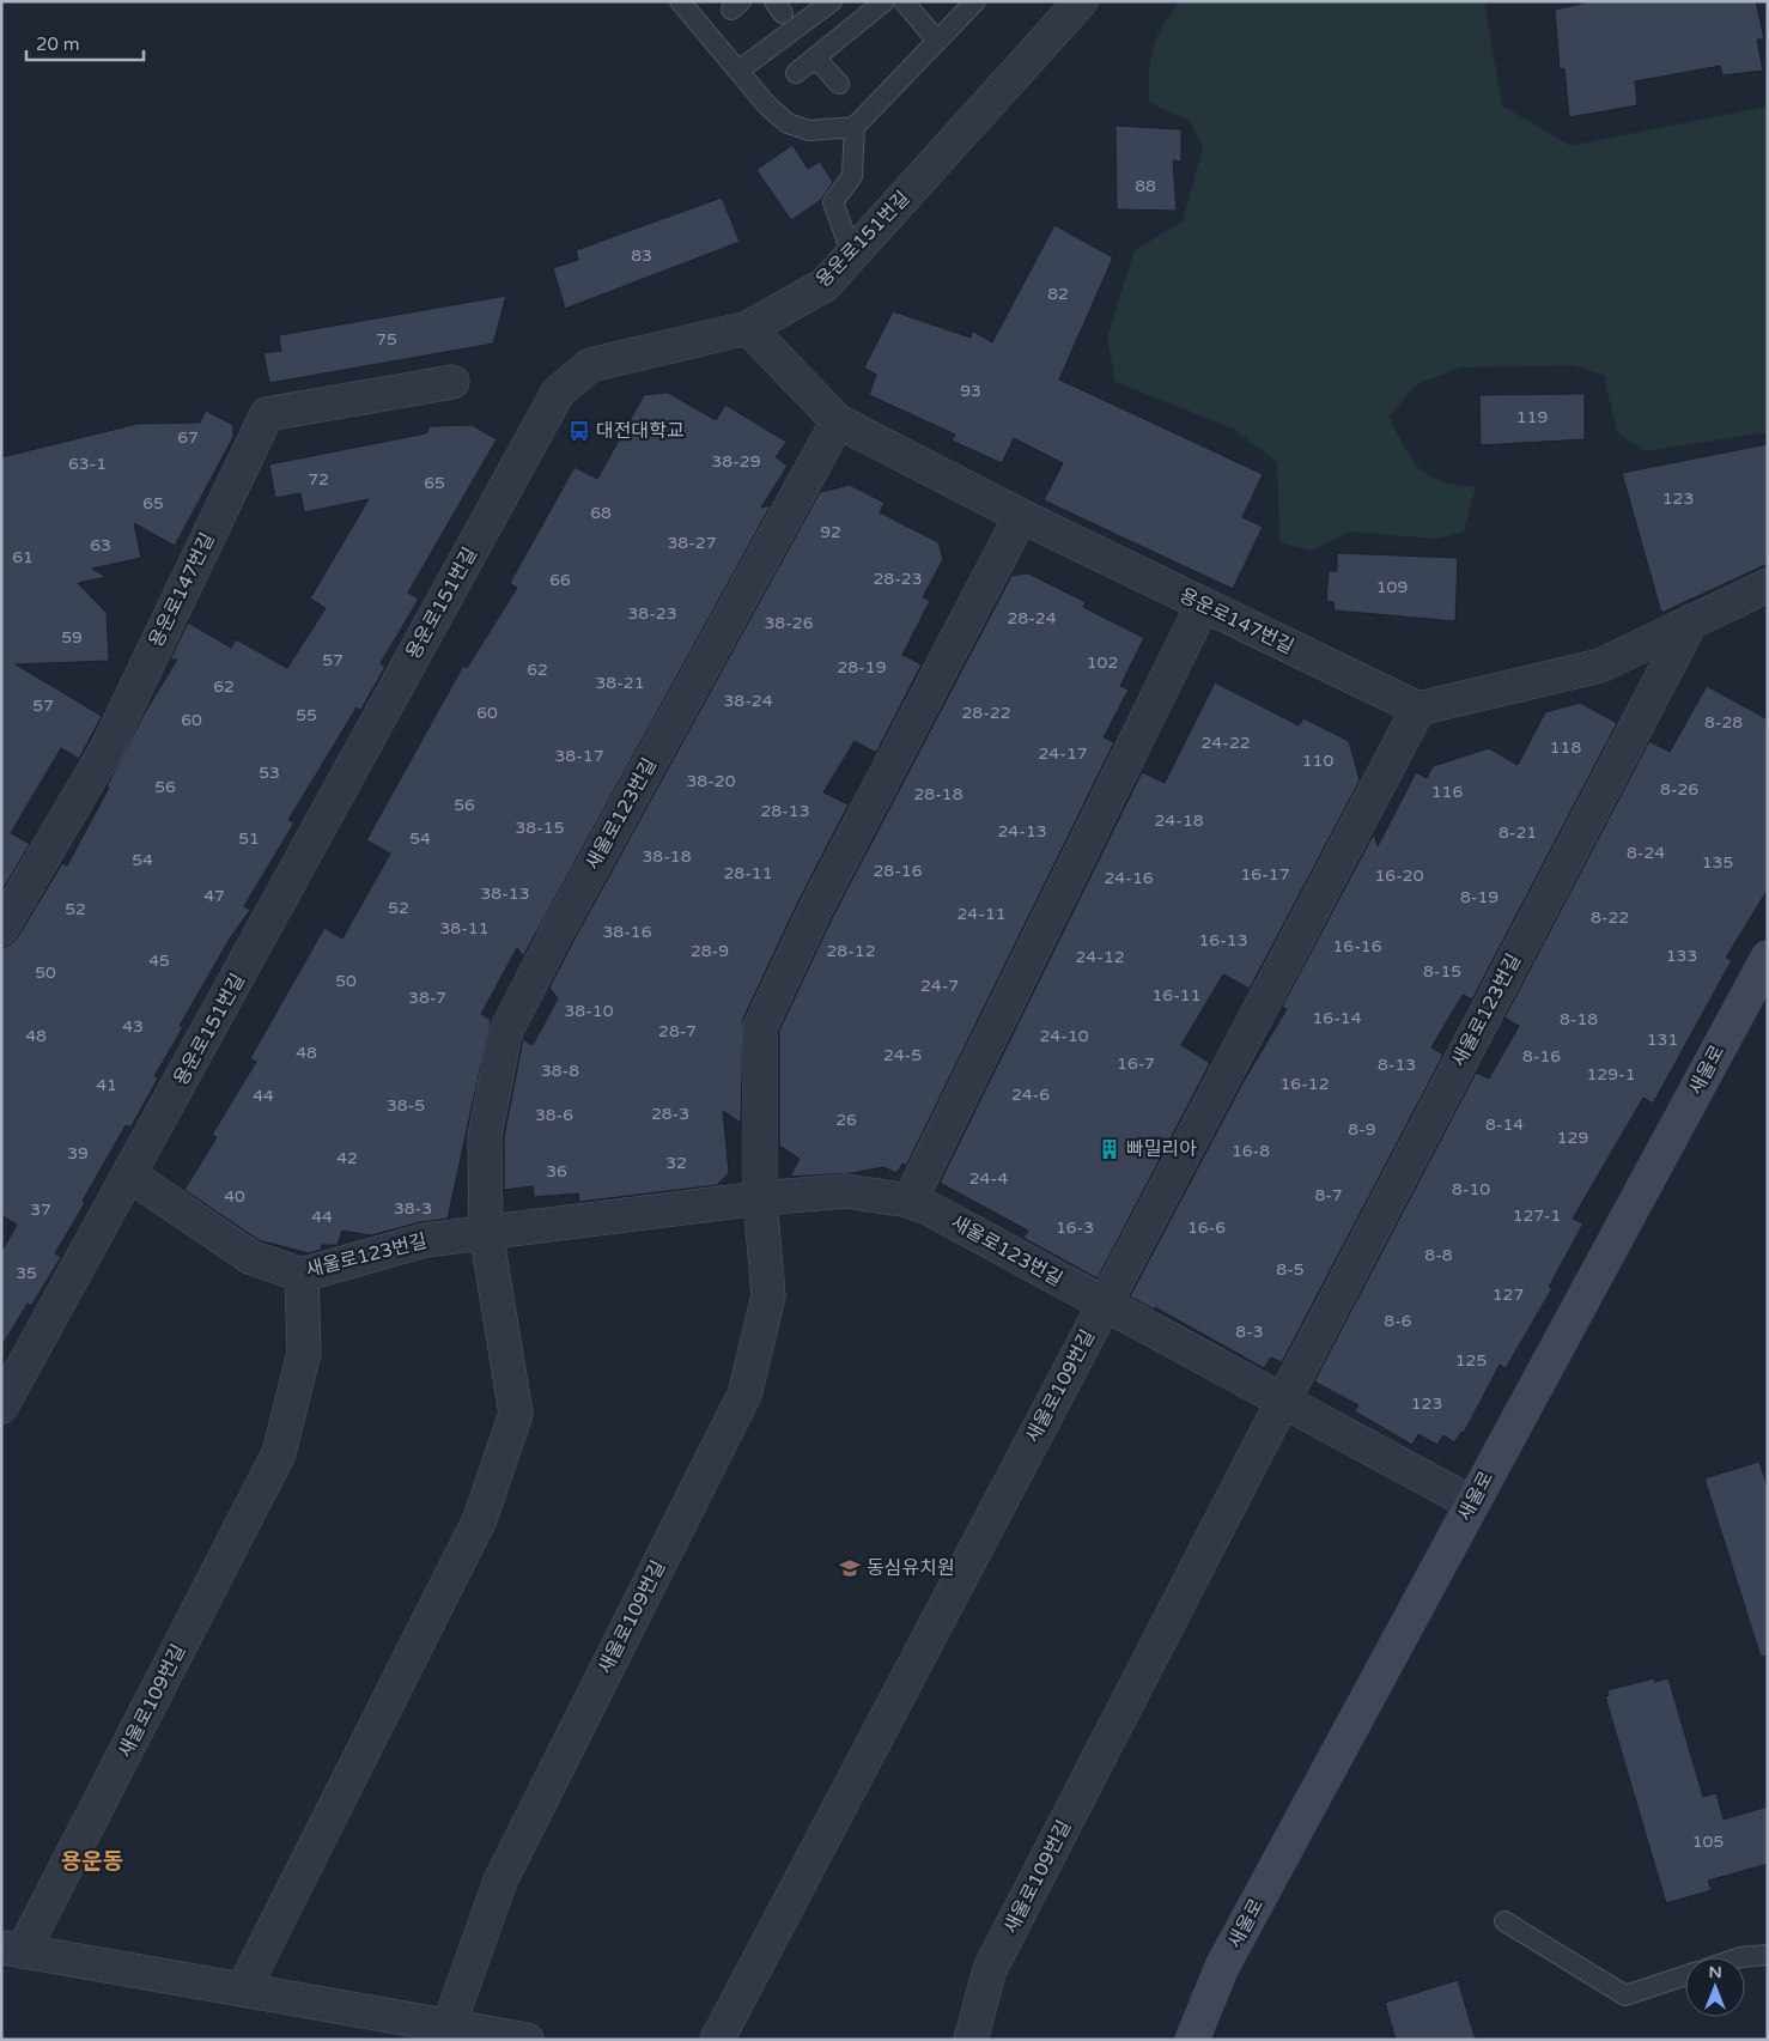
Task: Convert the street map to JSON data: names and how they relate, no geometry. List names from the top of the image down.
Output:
{
  "streets": {
    "street": [
      "용운로151번길",
      "용운로147번길",
      "새울로123번길",
      "새울로",
      "새울로109번길"
    ]
  },
  "crossings": [
    ["용운로151번길", "용운로147번길"],
    ["용운로151번길", "새울로123번길"],
    ["용운로147번길", "새울로123번길"],
    ["새울로123번길", "새울로"],
    ["새울로123번길", "새울로109번길"]
  ],
  "districts": ["용운동"],
  "places": {
    "bus stop": ["대전대학교"],
    "building": ["빠밀리아"],
    "school or university": ["동심유치원"]
  },
  "house_numbers": [
    "88",
    "83",
    "82",
    "75",
    "93",
    "119",
    "67",
    "38-29",
    "63-1",
    "72",
    "65",
    "123",
    "65",
    "68",
    "92",
    "38-27",
    "63",
    "61",
    "28-23",
    "66",
    "109",
    "38-23",
    "28-24",
    "38-26",
    "59",
    "57",
    "102",
    "28-19",
    "62",
    "38-21",
    "62",
    "38-24",
    "57",
    "60",
    "28-22",
    "55",
    "60",
    "8-28",
    "24-22",
    "118",
    "24-17",
    "38-17",
    "110",
    "53",
    "38-20",
    "56",
    "8-26",
    "116",
    "28-18",
    "56",
    "28-13",
    "24-18",
    "38-15",
    "24-13",
    "8-21",
    "51",
    "54",
    "8-24",
    "38-18",
    "54",
    "135",
    "28-16",
    "28-11",
    "16-17",
    "16-20",
    "24-16",
    "38-13",
    "47",
    "8-19",
    "52",
    "52",
    "24-11",
    "8-22",
    "38-11",
    "38-16",
    "16-13",
    "16-16",
    "28-9",
    "28-12",
    "133",
    "24-12",
    "45",
    "8-15",
    "50",
    "50",
    "24-7",
    "16-11",
    "38-7",
    "38-10",
    "16-14",
    "8-18",
    "43",
    "28-7",
    "48",
    "24-10",
    "131",
    "48",
    "24-5",
    "8-16",
    "16-7",
    "8-13",
    "38-8",
    "129-1",
    "16-12",
    "41",
    "24-6",
    "44",
    "38-5",
    "28-3",
    "38-6",
    "26",
    "8-14",
    "8-9",
    "129",
    "16-8",
    "39",
    "42",
    "32",
    "36",
    "24-4",
    "8-10",
    "8-7",
    "40",
    "38-3",
    "37",
    "127-1",
    "44",
    "16-3",
    "16-6",
    "8-8",
    "8-5",
    "35",
    "127",
    "8-6",
    "8-3",
    "125",
    "123",
    "105"
  ],
  "scale_bar": "20 m",
  "north": "top"
}
